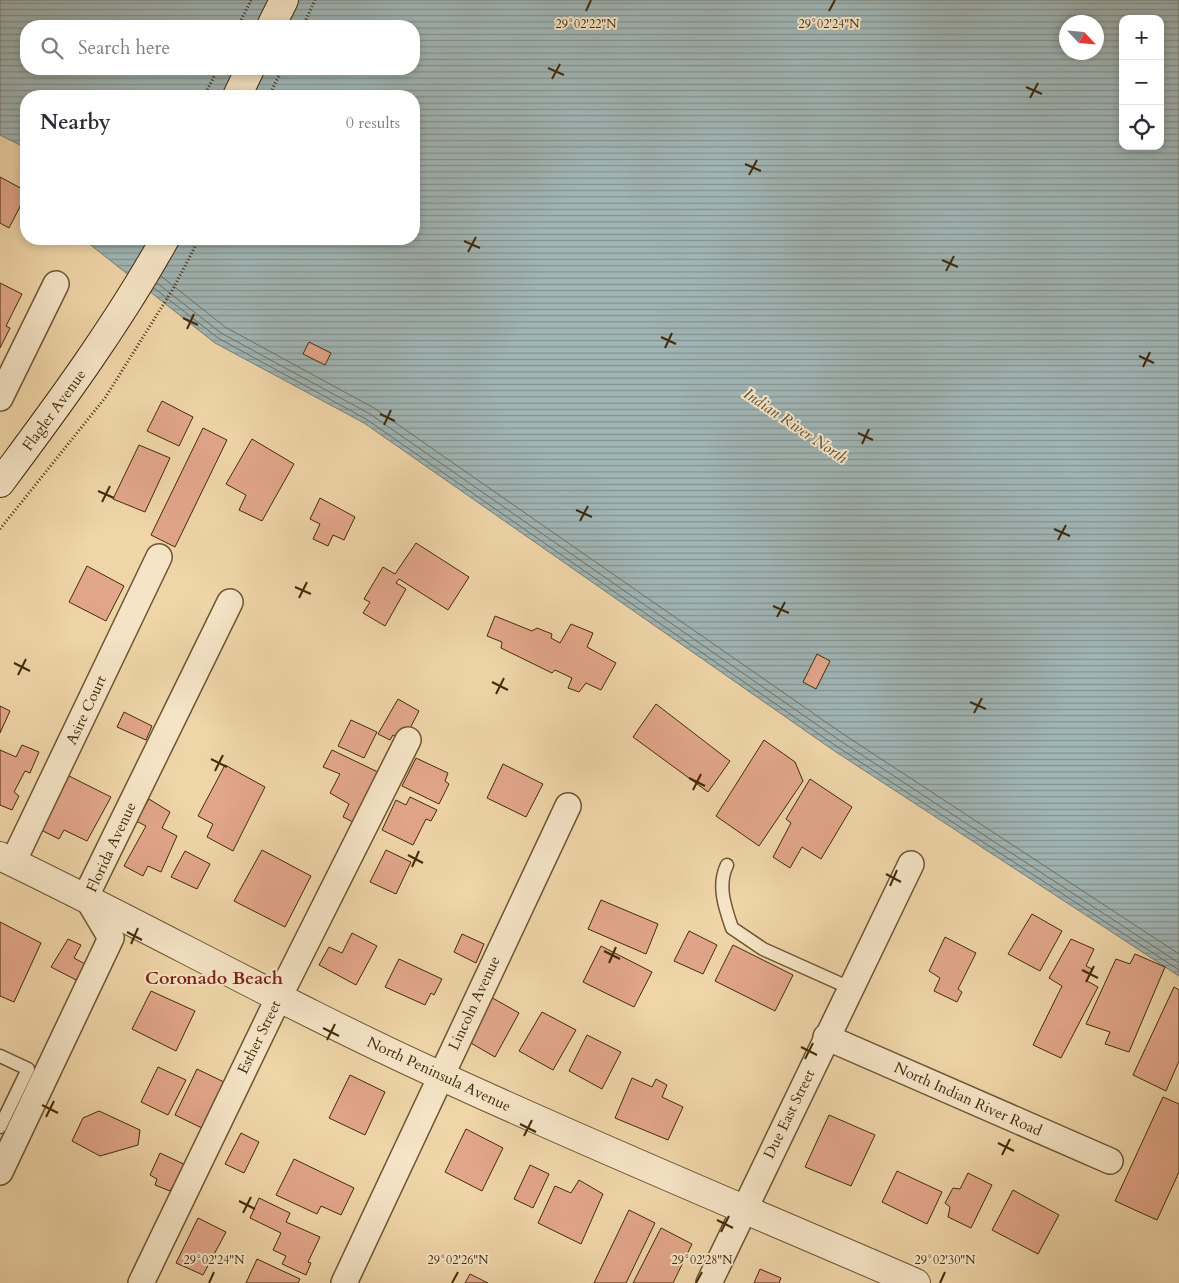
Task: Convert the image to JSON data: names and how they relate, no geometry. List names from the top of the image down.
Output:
{
  "streets": {
    "street": [
      "Flagler Avenue",
      "Asire Court",
      "Florida Avenue",
      "Lincoln Avenue",
      "Esther Street",
      "North Peninsula Avenue",
      "North Indian River Road",
      "Due East Street"
    ]
  },
  "crossings": [
    ["Asire Court", "North Peninsula Avenue"],
    ["Florida Avenue", "North Peninsula Avenue"],
    ["Lincoln Avenue", "North Peninsula Avenue"],
    ["Esther Street", "North Peninsula Avenue"],
    ["North Peninsula Avenue", "Due East Street"],
    ["North Indian River Road", "Due East Street"]
  ],
  "districts": ["Coronado Beach"],
  "water": ["Indian River North"],
  "north": "bottom right",
  "page": {
    "map_buttons": ["+", "−"],
    "search": "Search here",
    "heading": ["Nearby", "0 results"]
  },
  "coordinates": [
    "29°02'22\"N",
    "29°02'24\"N",
    "29°02'26\"N",
    "29°02'28\"N",
    "29°02'30\"N"
  ]
}
